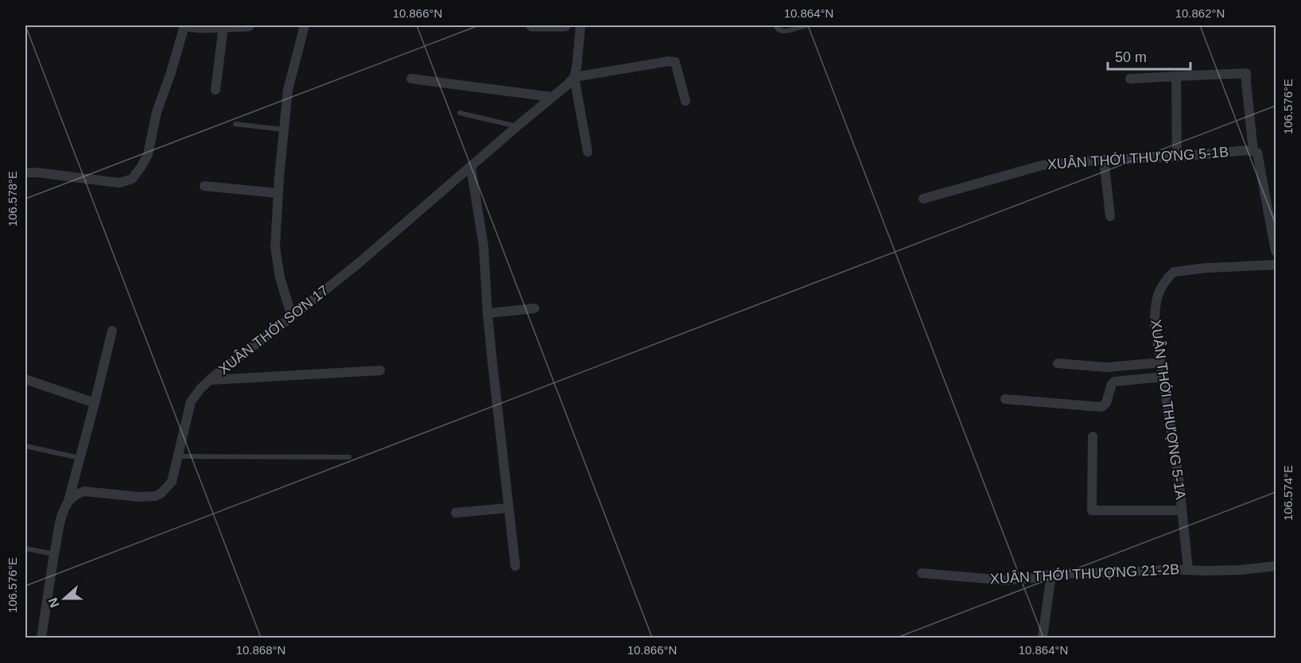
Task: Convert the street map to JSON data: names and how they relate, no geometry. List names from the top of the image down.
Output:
{
  "streets": {
    "street": [
      "XUÂN THỚI THƯỢNG 5-1B",
      "XUÂN THỚI SƠN 17",
      "XUÂN THỚI THƯỢNG 5-1A",
      "XUÂN THỚI THƯỢNG 21-2B"
    ]
  },
  "crossings": [
    ["XUÂN THỚI THƯỢNG 5-1A", "XUÂN THỚI THƯỢNG 21-2B"]
  ],
  "scale_bar": "50 m",
  "north": "left",
  "coordinates": [
    "10.866°N",
    "10.864°N",
    "10.862°N",
    "106.576°E",
    "106.578°E",
    "106.574°E",
    "10.868°N"
  ]
}
